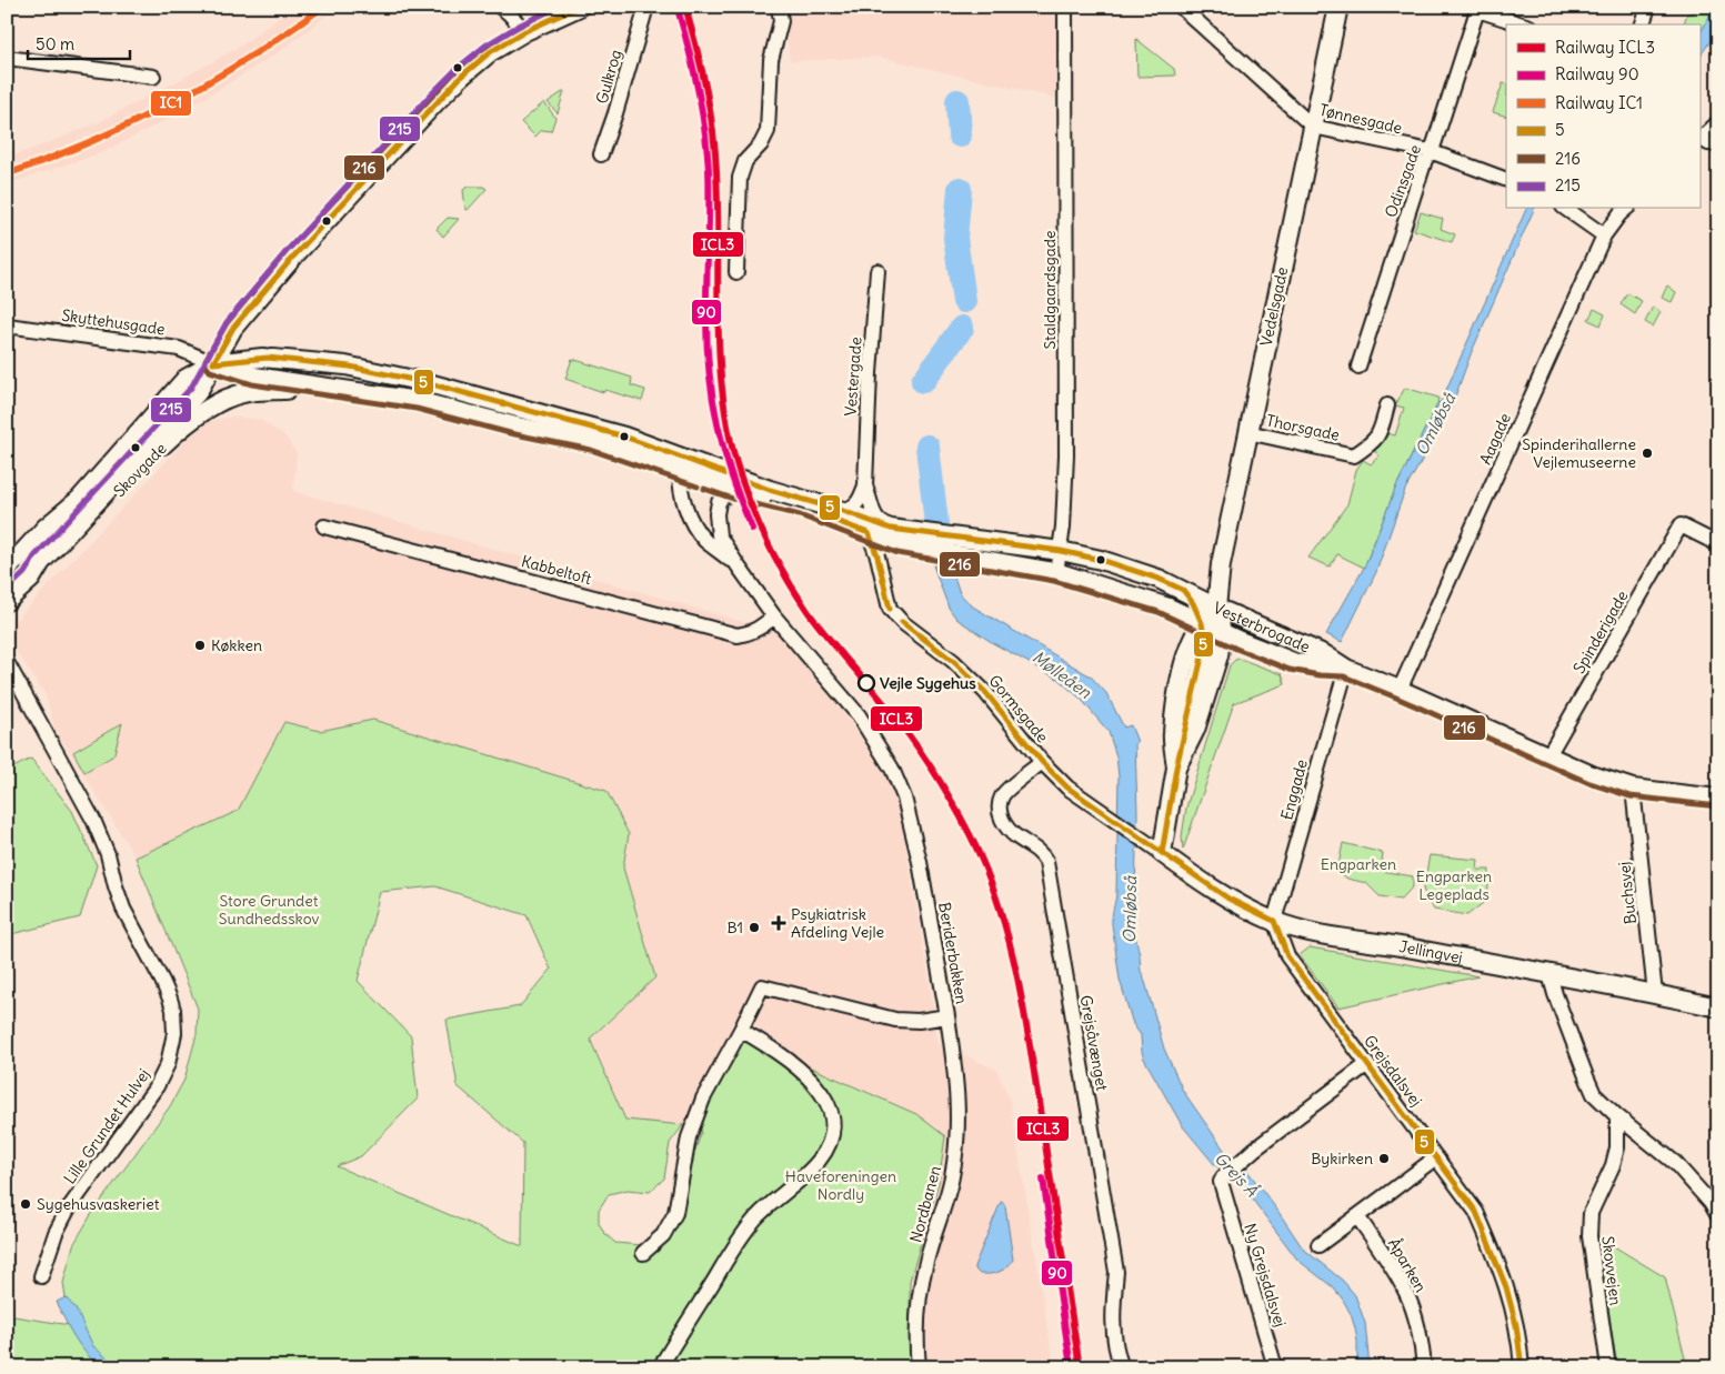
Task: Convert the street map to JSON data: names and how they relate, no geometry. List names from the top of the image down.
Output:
{
  "streets": {
    "main road": [
      "Vedelsgade",
      "Skovgade",
      "Vesterbrogade",
      "Jellingvej"
    ],
    "street": [
      "Gulkrog",
      "Tønnesgade",
      "Odinsgade",
      "Staldgaardsgade",
      "Skyttehusgade",
      "Vestergade",
      "Thorsgade",
      "Aagade",
      "Kabbeltoft",
      "Spinderigade",
      "Gormsgade",
      "Enggade",
      "Buchsvej",
      "Beriderbakken",
      "Grejsåvænget",
      "Grejsdalsvej",
      "Lille Grundet Hulvej",
      "Nordbanen",
      "Åparken",
      "Skovvejen",
      "Ny Grejsdalsvej"
    ]
  },
  "crossings": [
    ["Tønnesgade", "Odinsgade"],
    ["Tønnesgade", "Vedelsgade"],
    ["Staldgaardsgade", "Vesterbrogade"],
    ["Vedelsgade", "Thorsgade"],
    ["Vedelsgade", "Vesterbrogade"],
    ["Vedelsgade", "Gormsgade"],
    ["Vedelsgade", "Jellingvej"],
    ["Skyttehusgade", "Skovgade"],
    ["Vestergade", "Skovgade"],
    ["Vestergade", "Vesterbrogade"],
    ["Vestergade", "Gormsgade"],
    ["Aagade", "Vesterbrogade"],
    ["Skovgade", "Vesterbrogade"],
    ["Skovgade", "Gormsgade"],
    ["Skovgade", "Beriderbakken"],
    ["Kabbeltoft", "Beriderbakken"],
    ["Vesterbrogade", "Spinderigade"],
    ["Vesterbrogade", "Gormsgade"],
    ["Vesterbrogade", "Enggade"],
    ["Vesterbrogade", "Buchsvej"],
    ["Gormsgade", "Jellingvej"],
    ["Gormsgade", "Grejsåvænget"],
    ["Enggade", "Jellingvej"],
    ["Enggade", "Grejsdalsvej"],
    ["Buchsvej", "Jellingvej"],
    ["Jellingvej", "Grejsdalsvej"],
    ["Beriderbakken", "Nordbanen"],
    ["Grejsdalsvej", "Ny Grejsdalsvej"]
  ],
  "water": ["Omløbså", "Mølleåen", "Grejs Å"],
  "parks": [
    "Engparken",
    "Engparken Legeplads",
    "Store Grundet Sundhedsskov",
    "Haveforeningen Nordly"
  ],
  "places": {
    "other": [
      "Spinderihallerne Vejlemuseerne",
      "Køkken",
      "Vejle Sygehus",
      "B1",
      "Bykirken",
      "Sygehusvaskeriet"
    ],
    "health": ["Psykiatrisk Afdeling Vejle"]
  },
  "lines": [
    "rail line ICL3",
    "rail line IC1",
    "transit line 5",
    "transit line 216",
    "transit line 215",
    "rail line 90"
  ],
  "legend": [
    "Railway ICL3",
    "Railway 90",
    "Railway IC1",
    "5",
    "216",
    "215"
  ],
  "scale_bar": "50 m"
}
